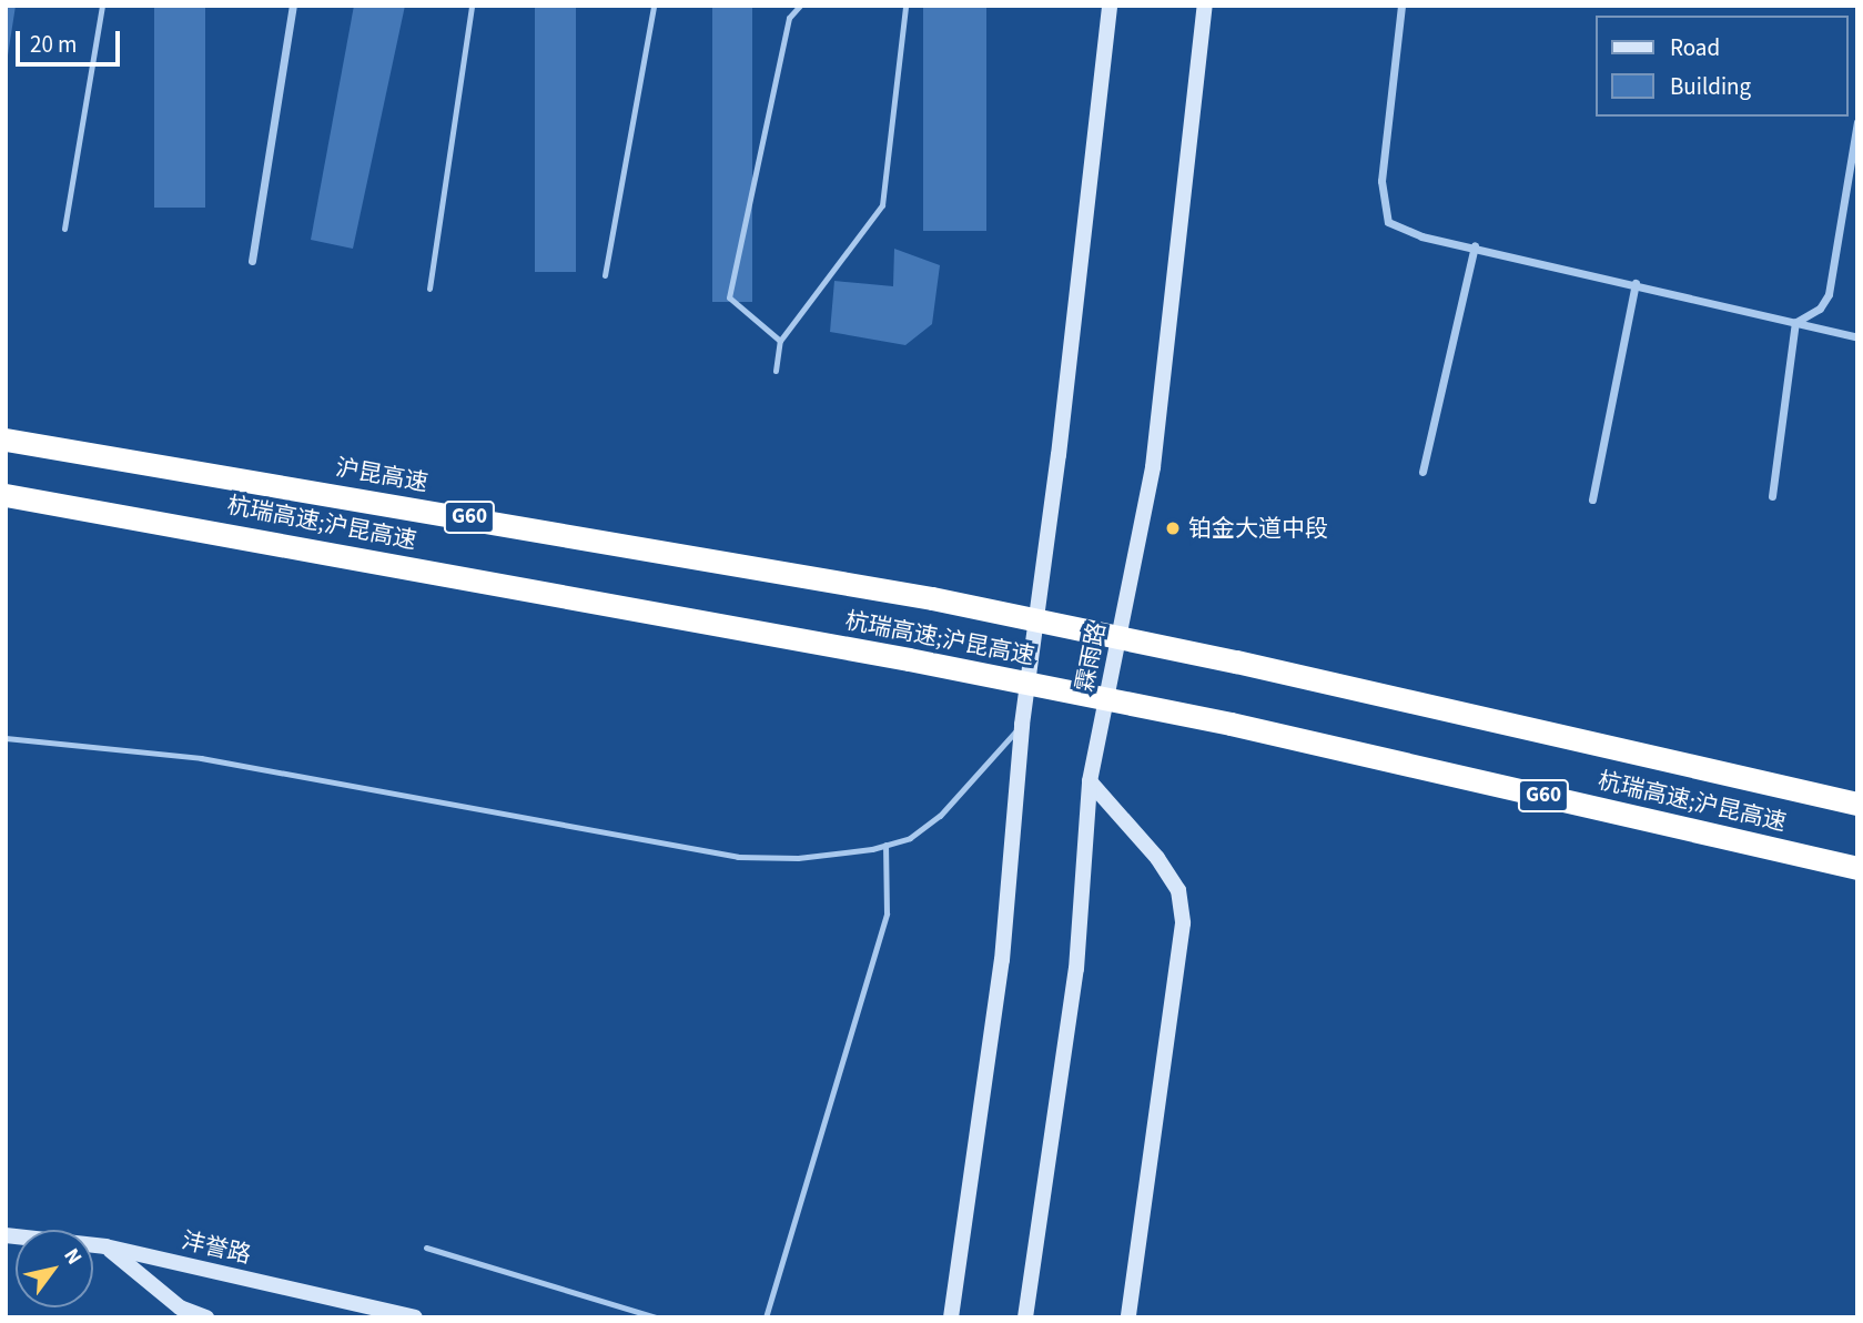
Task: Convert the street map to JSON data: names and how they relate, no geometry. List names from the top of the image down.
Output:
{
  "streets": {
    "highway": ["沪昆高速", "G60", "杭瑞高速;沪昆高速"],
    "main road": ["霖雨路", "沣誉路"]
  },
  "crossings": [
    ["沪昆高速", "杭瑞高速;沪昆高速"]
  ],
  "places": ["铂金大道中段"],
  "legend": ["Road", "Building"],
  "scale_bar": "20 m",
  "north": "top right"
}
